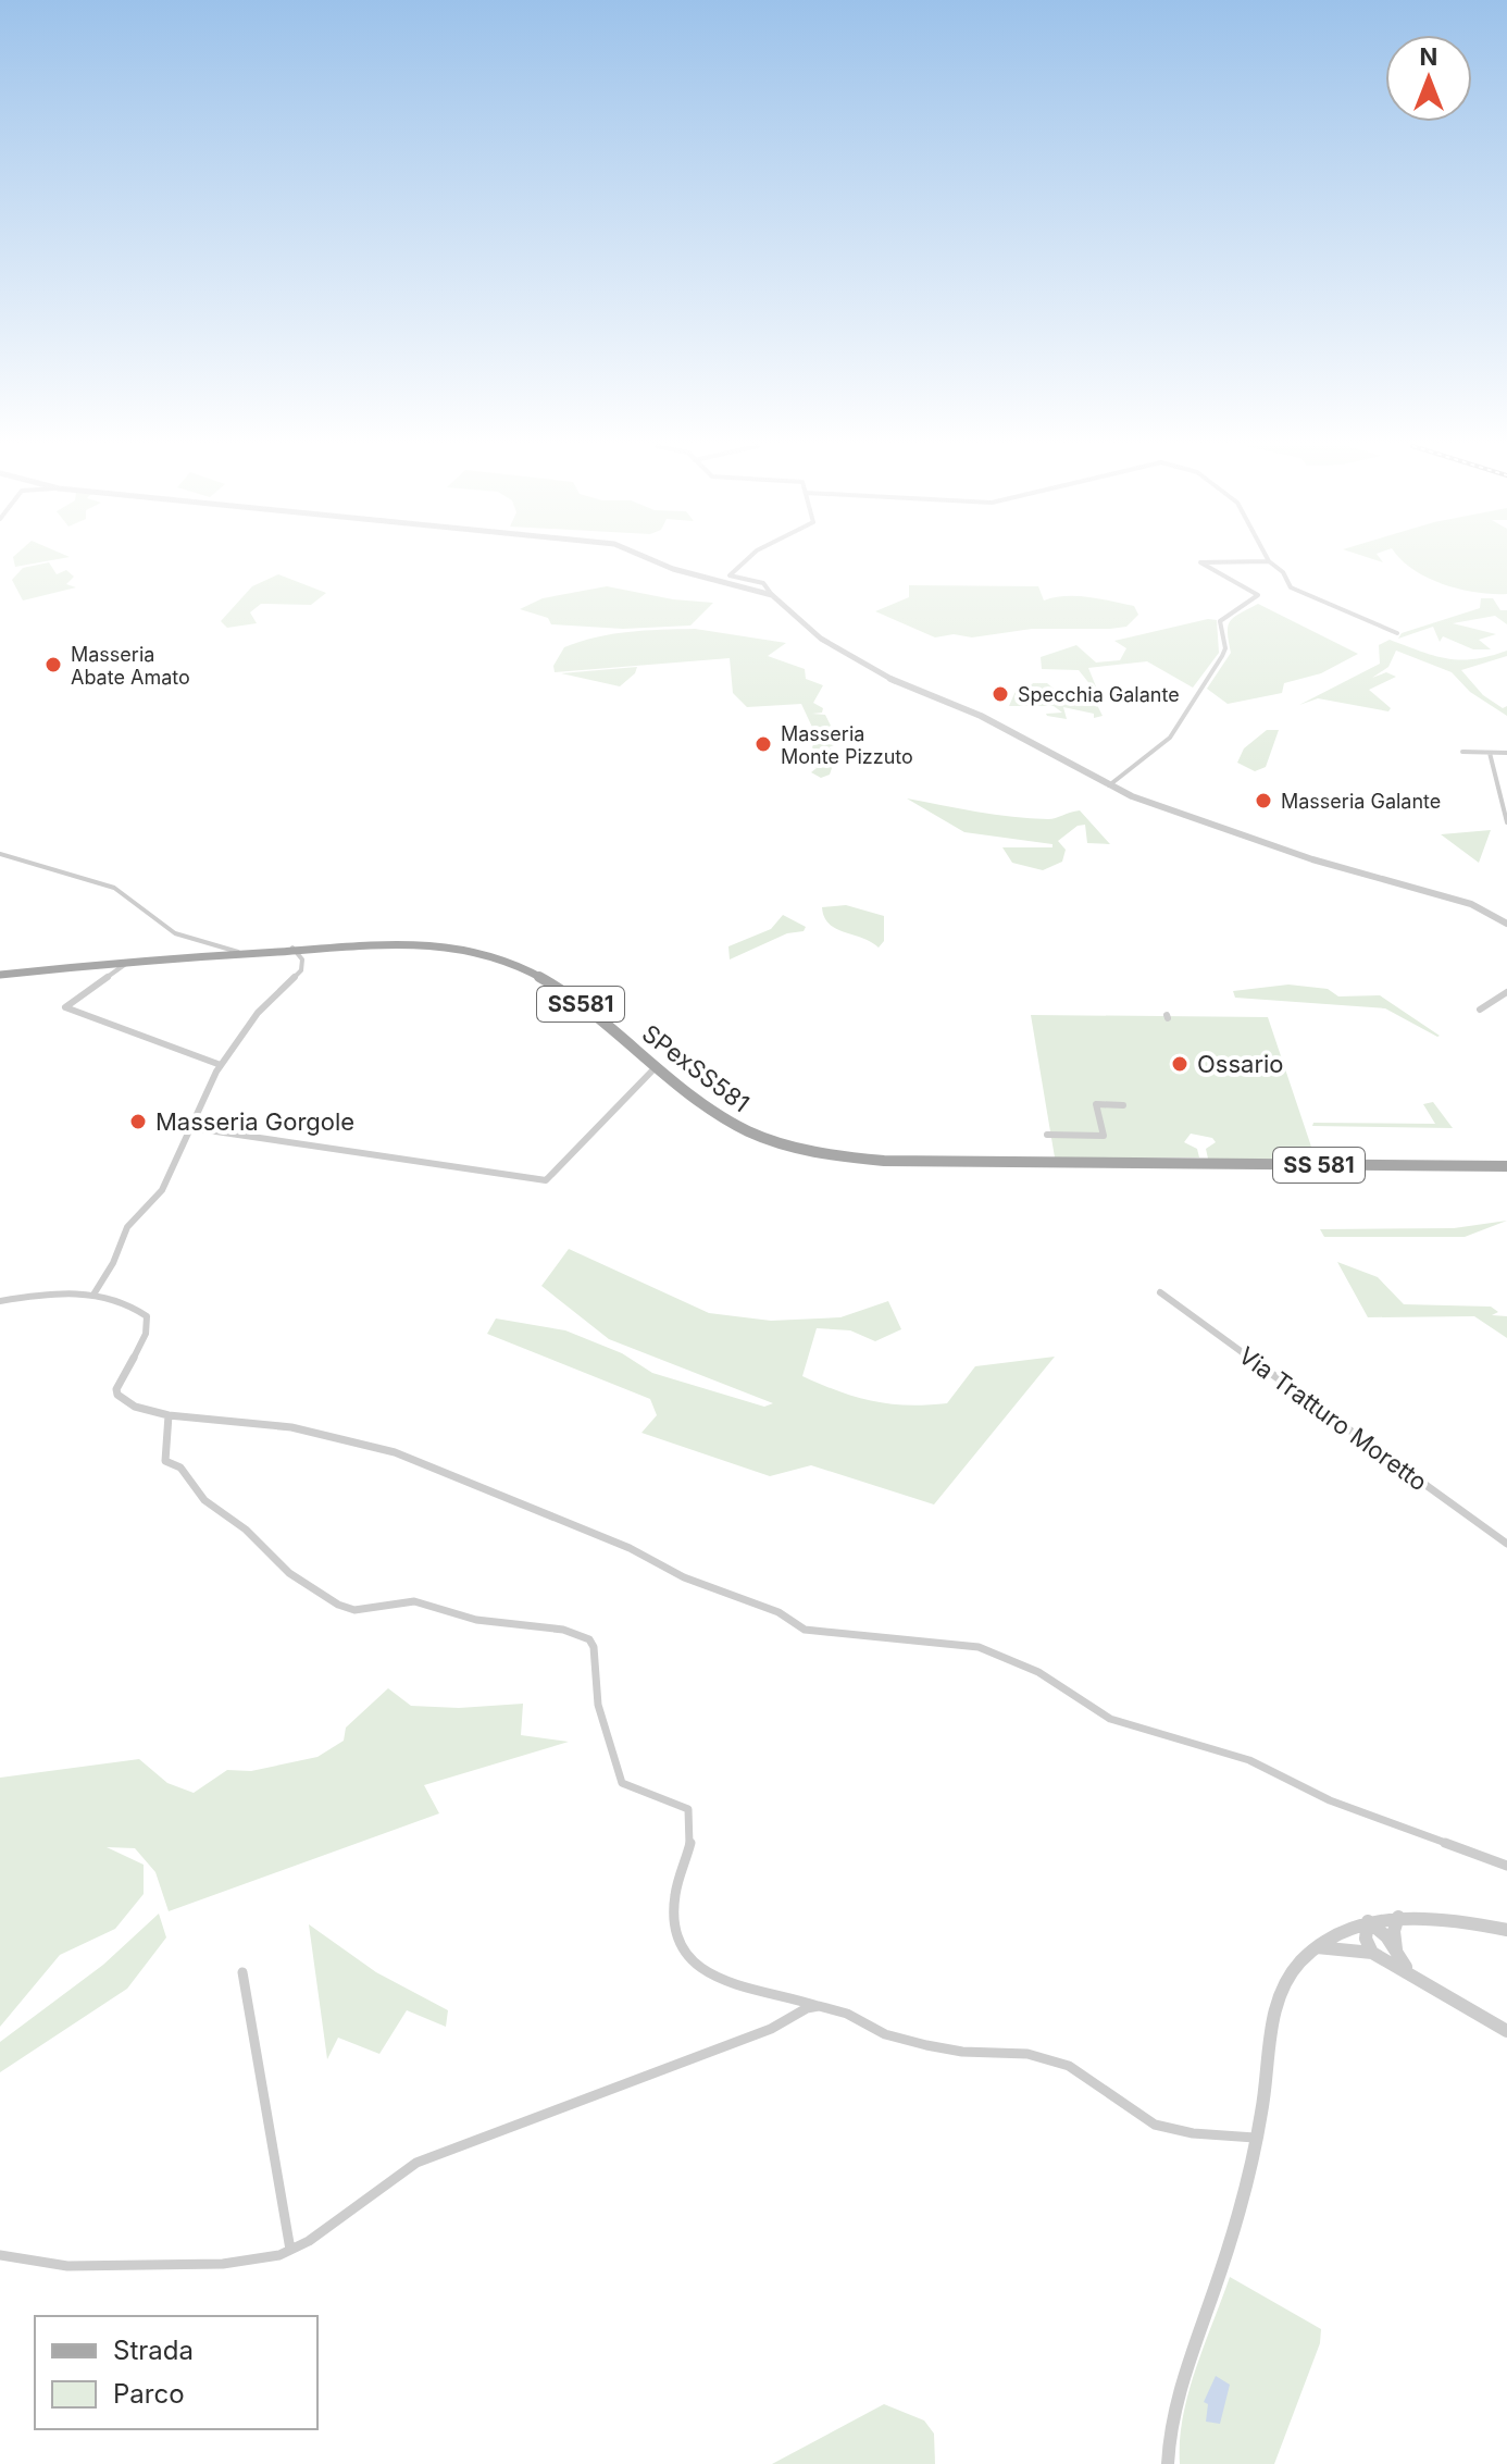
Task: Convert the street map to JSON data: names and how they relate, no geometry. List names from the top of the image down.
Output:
{
  "streets": {
    "main road": ["SS581", "SPexSS581", "SS 581"],
    "street": ["Via Tratturo Moretto"]
  },
  "crossings": [
    ["SPexSS581", "SS 581"]
  ],
  "places": [
    "Masseria Abate Amato",
    "Specchia Galante",
    "Masseria Monte Pizzuto",
    "Masseria Galante",
    "Ossario",
    "Masseria Gorgole"
  ],
  "legend": ["Strada", "Parco"],
  "north": "top"
}
